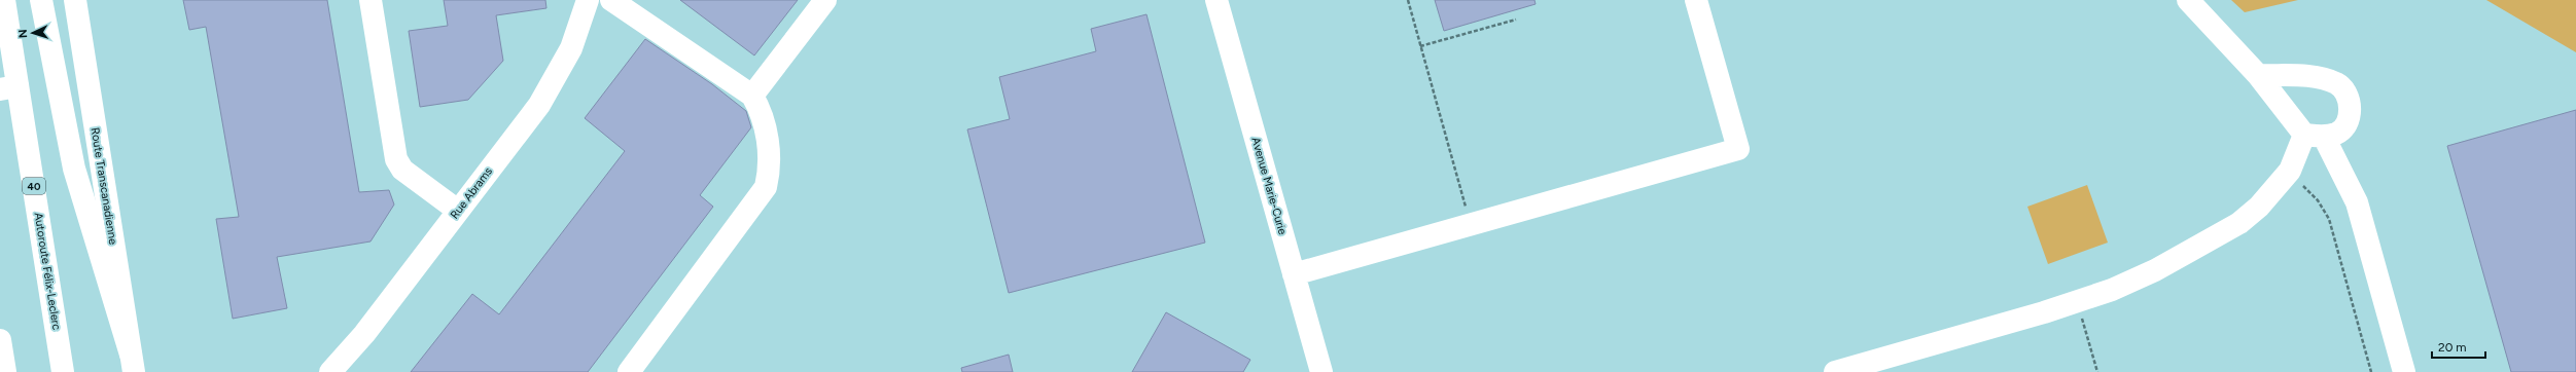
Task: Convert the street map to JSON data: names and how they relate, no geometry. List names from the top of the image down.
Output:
{
  "streets": {
    "main road": [
      "40",
      "Route Transcanadienne",
      "Avenue Marie-Curie",
      "Rue Abrams",
      "Autoroute Félix-Leclerc"
    ]
  },
  "scale_bar": "20 m",
  "north": "left"
}
